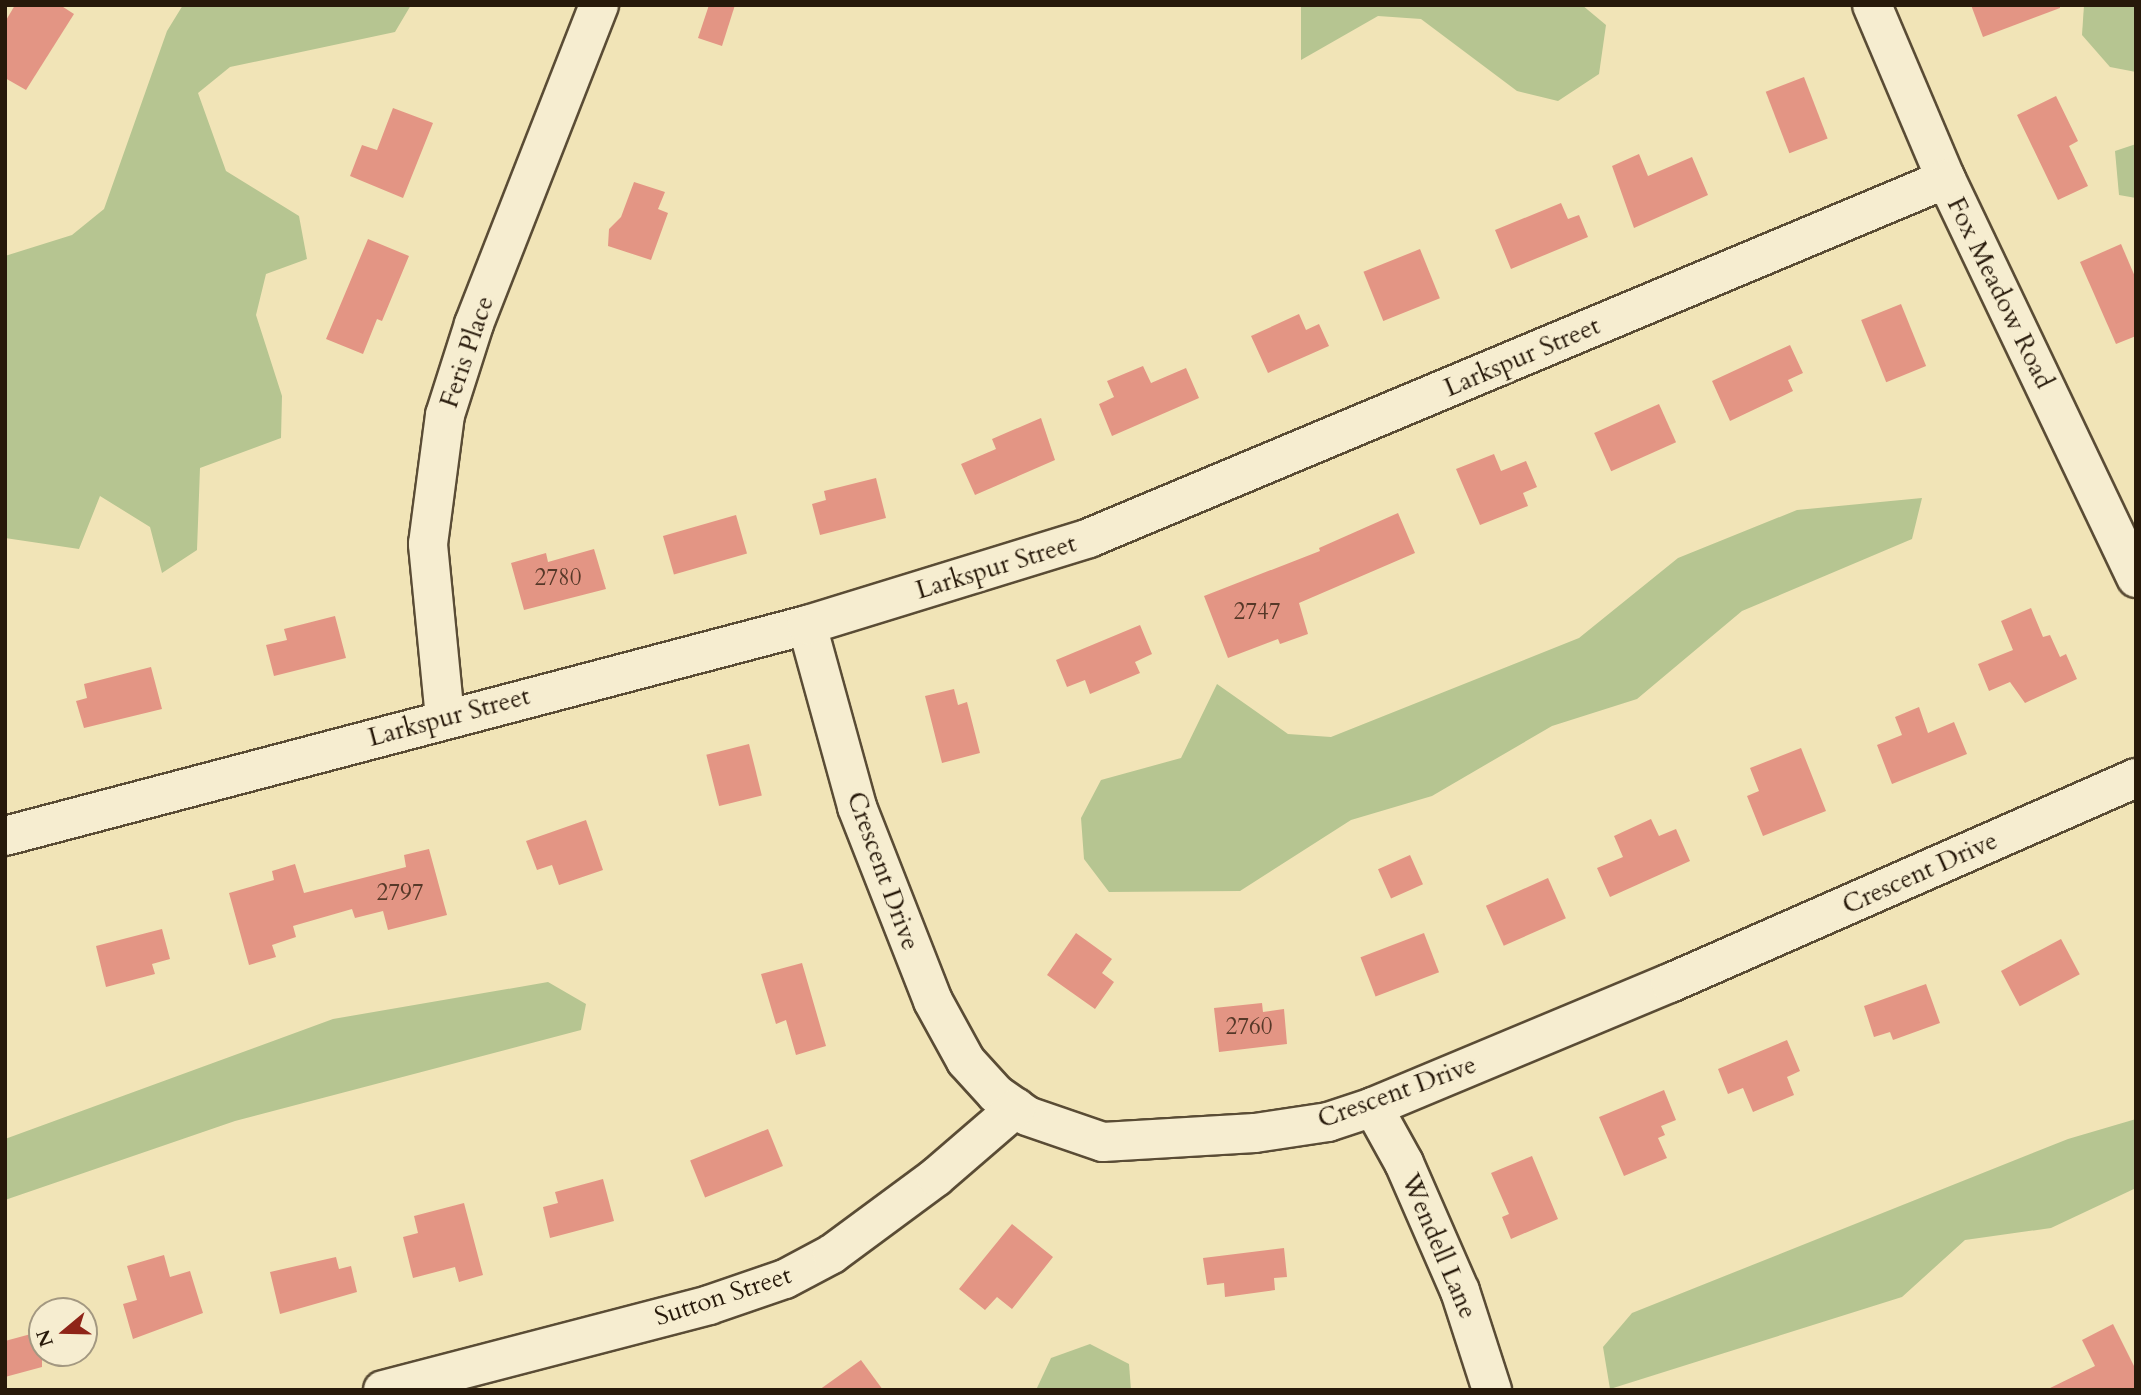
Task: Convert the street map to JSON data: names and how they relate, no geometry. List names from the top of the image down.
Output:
{
  "streets": {
    "street": [
      "Fox Meadow Road",
      "Feris Place",
      "Larkspur Street",
      "Crescent Drive",
      "Wendell Lane",
      "Sutton Street"
    ]
  },
  "crossings": [
    ["Fox Meadow Road", "Larkspur Street"],
    ["Feris Place", "Larkspur Street"],
    ["Larkspur Street", "Crescent Drive"],
    ["Crescent Drive", "Wendell Lane"],
    ["Crescent Drive", "Sutton Street"]
  ],
  "house_numbers": [
    "2780",
    "2747",
    "2797",
    "2760"
  ],
  "north": "left"
}
